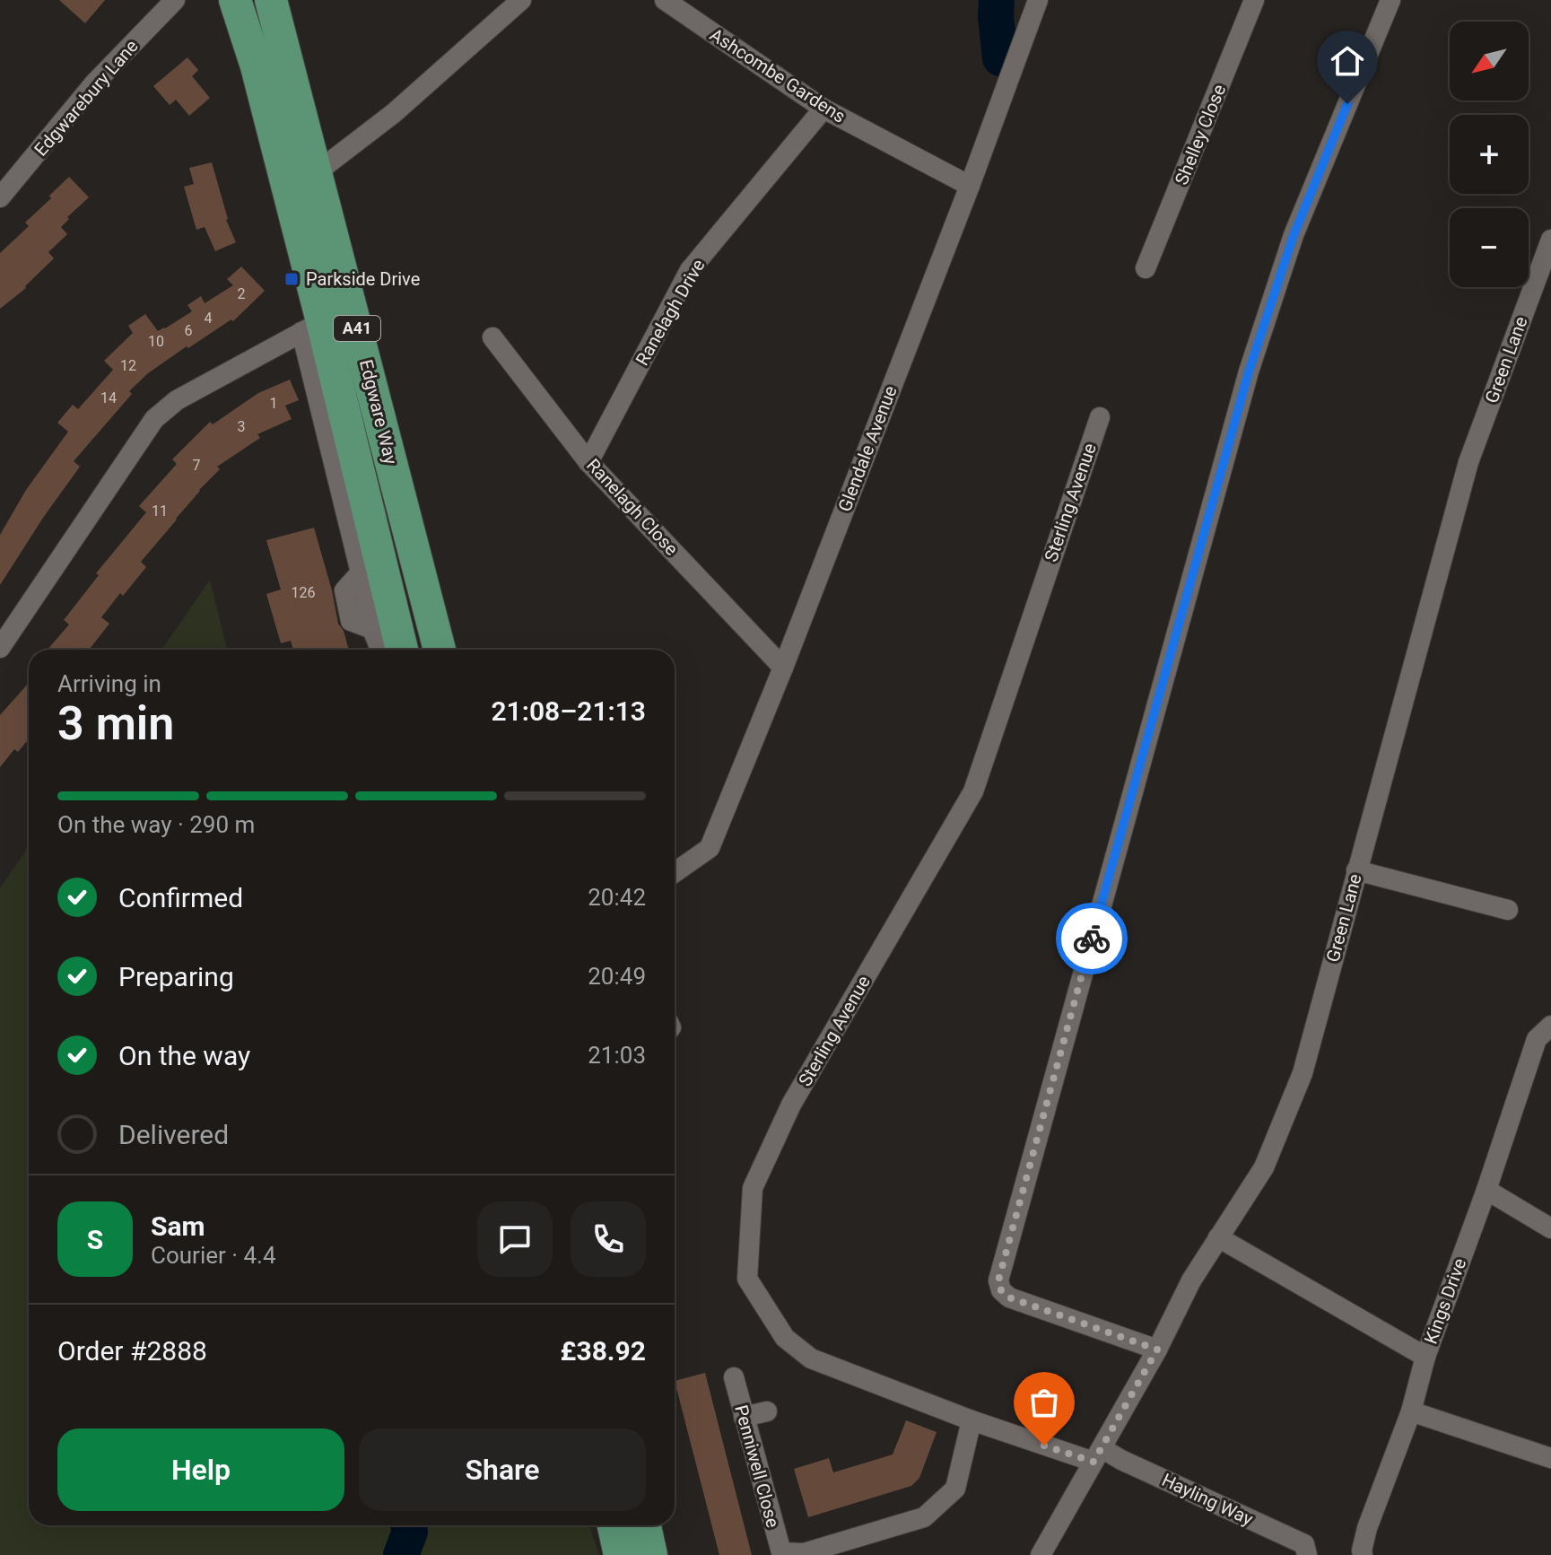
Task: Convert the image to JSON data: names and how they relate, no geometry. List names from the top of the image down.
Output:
{
  "streets": {
    "highway": ["A41", "Edgware Way"],
    "street": [
      "Ashcombe Gardens",
      "Edgwarebury Lane",
      "Shelley Close",
      "Ranelagh Drive",
      "Green Lane",
      "Glendale Avenue",
      "Sterling Avenue",
      "Ranelagh Close",
      "Kings Drive",
      "Penniwell Close",
      "Hayling Way"
    ]
  },
  "crossings": [
    ["Ashcombe Gardens", "Ranelagh Drive"],
    ["Ashcombe Gardens", "Glendale Avenue"],
    ["Ranelagh Drive", "Ranelagh Close"],
    ["Green Lane", "Sterling Avenue"],
    ["Green Lane", "Kings Drive"],
    ["Green Lane", "Hayling Way"],
    ["Glendale Avenue", "Ranelagh Close"],
    ["Sterling Avenue", "Penniwell Close"],
    ["Sterling Avenue", "Hayling Way"]
  ],
  "places": {
    "transit": ["Parkside Drive"]
  },
  "house_numbers": [
    "2",
    "4",
    "6",
    "10",
    "12",
    "14",
    "1",
    "3",
    "7",
    "11",
    "126"
  ],
  "north": "bottom left",
  "page": {
    "map_buttons": ["+", "−"],
    "heading": ["3 min", "Arriving in", "21:08–21:13"],
    "panel": [
      "Sam",
      "Courier · 4.4",
      "Order #2888",
      "£38.92"
    ],
    "bar": "On the way · 290 m",
    "list": [
      ["Confirmed", "20:42"],
      ["Preparing", "20:49"],
      ["On the way", "21:03"],
      "Delivered"
    ],
    "round": "S",
    "buttons": ["Help", "Share"]
  }
}
